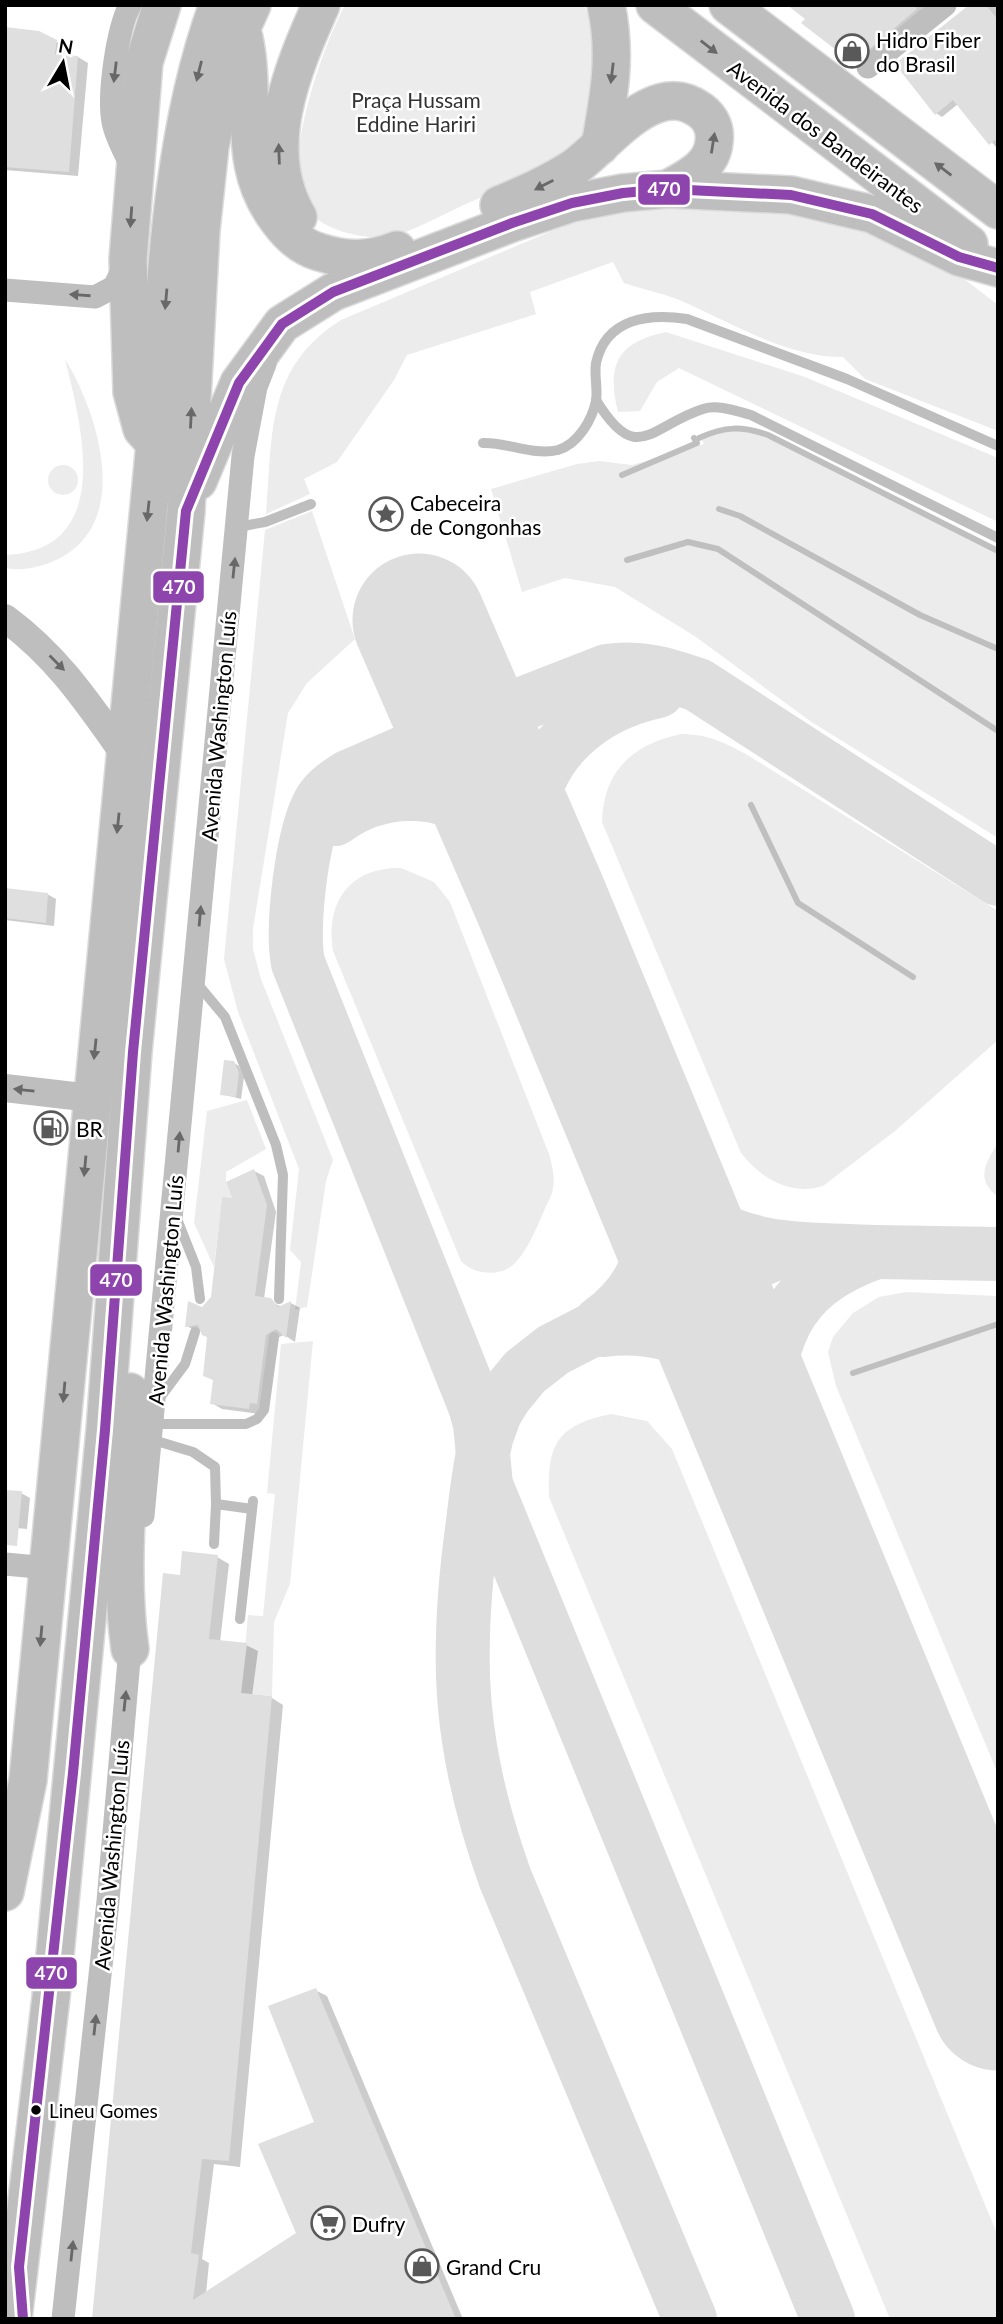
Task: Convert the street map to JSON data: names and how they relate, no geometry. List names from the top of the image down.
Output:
{
  "streets": {
    "highway": ["Avenida dos Bandeirantes"],
    "street": ["Avenida Washington Luís"]
  },
  "one_way": ["Avenida Washington Luís"],
  "parks": ["Praça Hussam Eddine Hariri"],
  "places": {
    "shop": ["Hidro Fiber do Brasil", "Grand Cru"],
    "place": ["Cabeceira de Congonhas"],
    "fuel station": ["BR"],
    "other": ["Lineu Gomes"],
    "supermarket": ["Dufry"]
  },
  "lines": ["transit line 470"],
  "north": "top"
}
